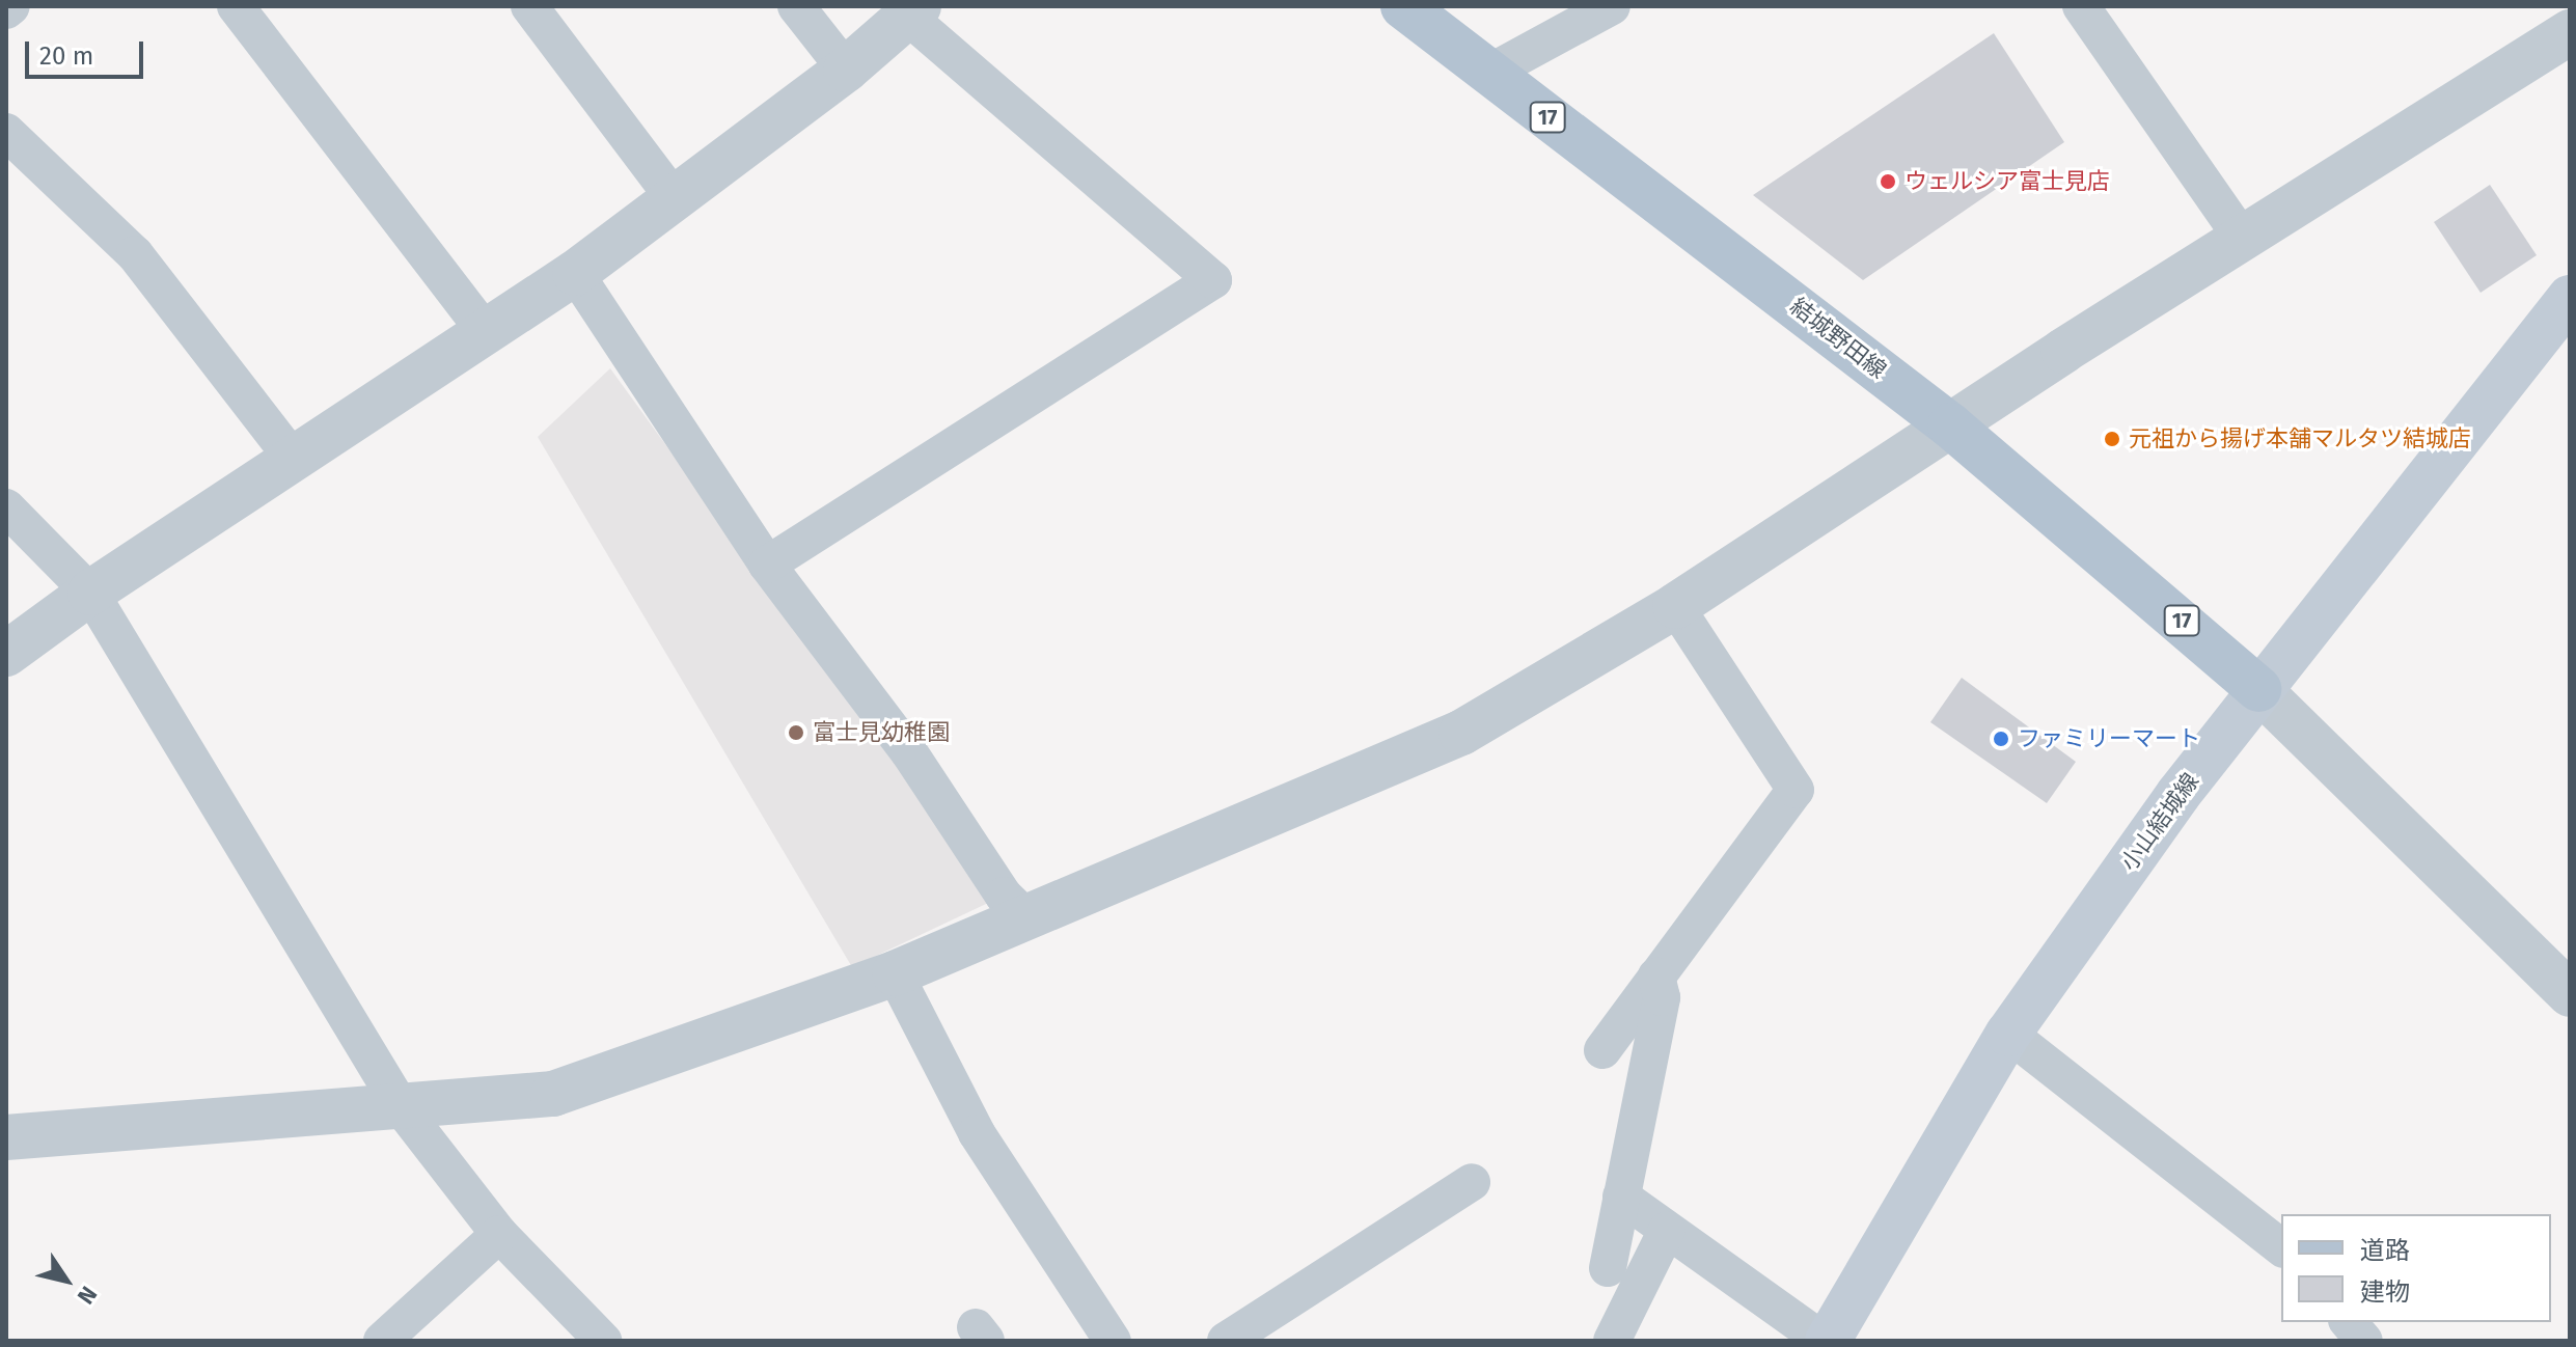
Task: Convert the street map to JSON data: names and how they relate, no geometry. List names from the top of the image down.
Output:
{
  "streets": {
    "main road": ["17", "結城野田線", "小山結城線"]
  },
  "crossings": [
    ["結城野田線", "小山結城線"]
  ],
  "places": [
    "ウェルシア富士見店",
    "元祖から揚げ本舗マルタツ結城店",
    "富士見幼稚園",
    "ファミリーマート"
  ],
  "legend": ["道路", "建物"],
  "scale_bar": "20 m",
  "north": "bottom right"
}
